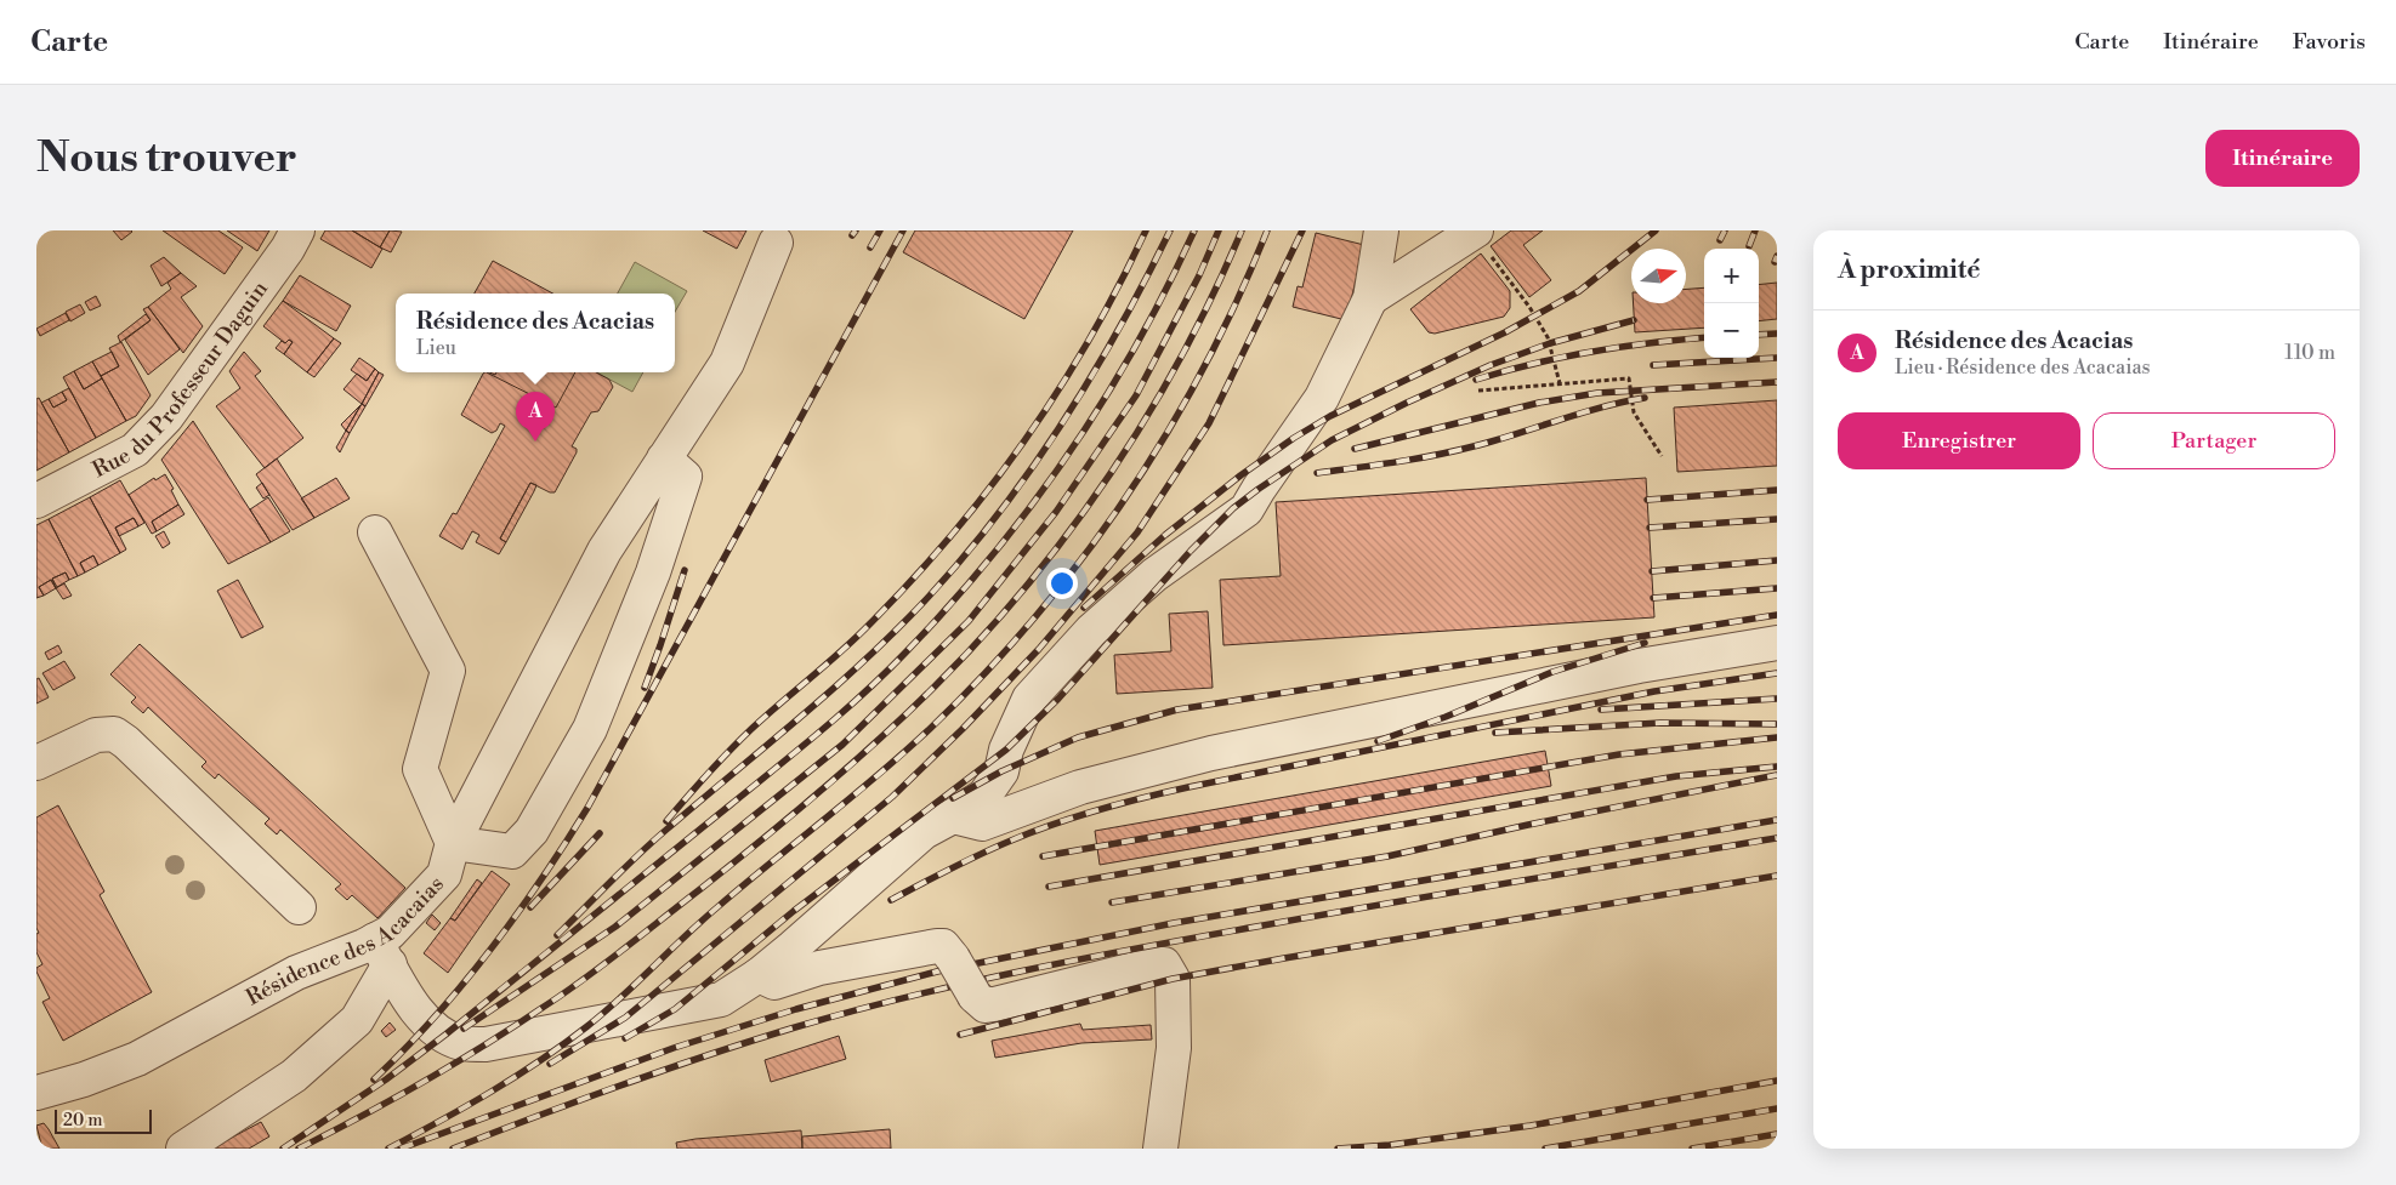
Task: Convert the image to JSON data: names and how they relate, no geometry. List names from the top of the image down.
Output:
{
  "streets": {
    "street": ["Rue du Professeur Daguin", "Résidence des Acacaias"]
  },
  "scale_bar": "20 m",
  "north": "right",
  "page": {
    "header": "Carte",
    "nav": ["Carte", "Itinéraire", "Favoris"],
    "buttons": [
      "Itinéraire",
      ["Enregistrer", "Partager"]
    ],
    "title": "Nous trouver",
    "heading": "À proximité",
    "map_buttons": ["+", "−"],
    "popup": ["Résidence des Acacias", "Lieu"],
    "list": [
      {
        "mark": "A",
        "name": "Résidence des Acacias",
        "note": "Lieu · Résidence des Acacaias",
        "value": "110 m"
      }
    ],
    "pins": "A",
    "scale": "20 m"
  }
}
